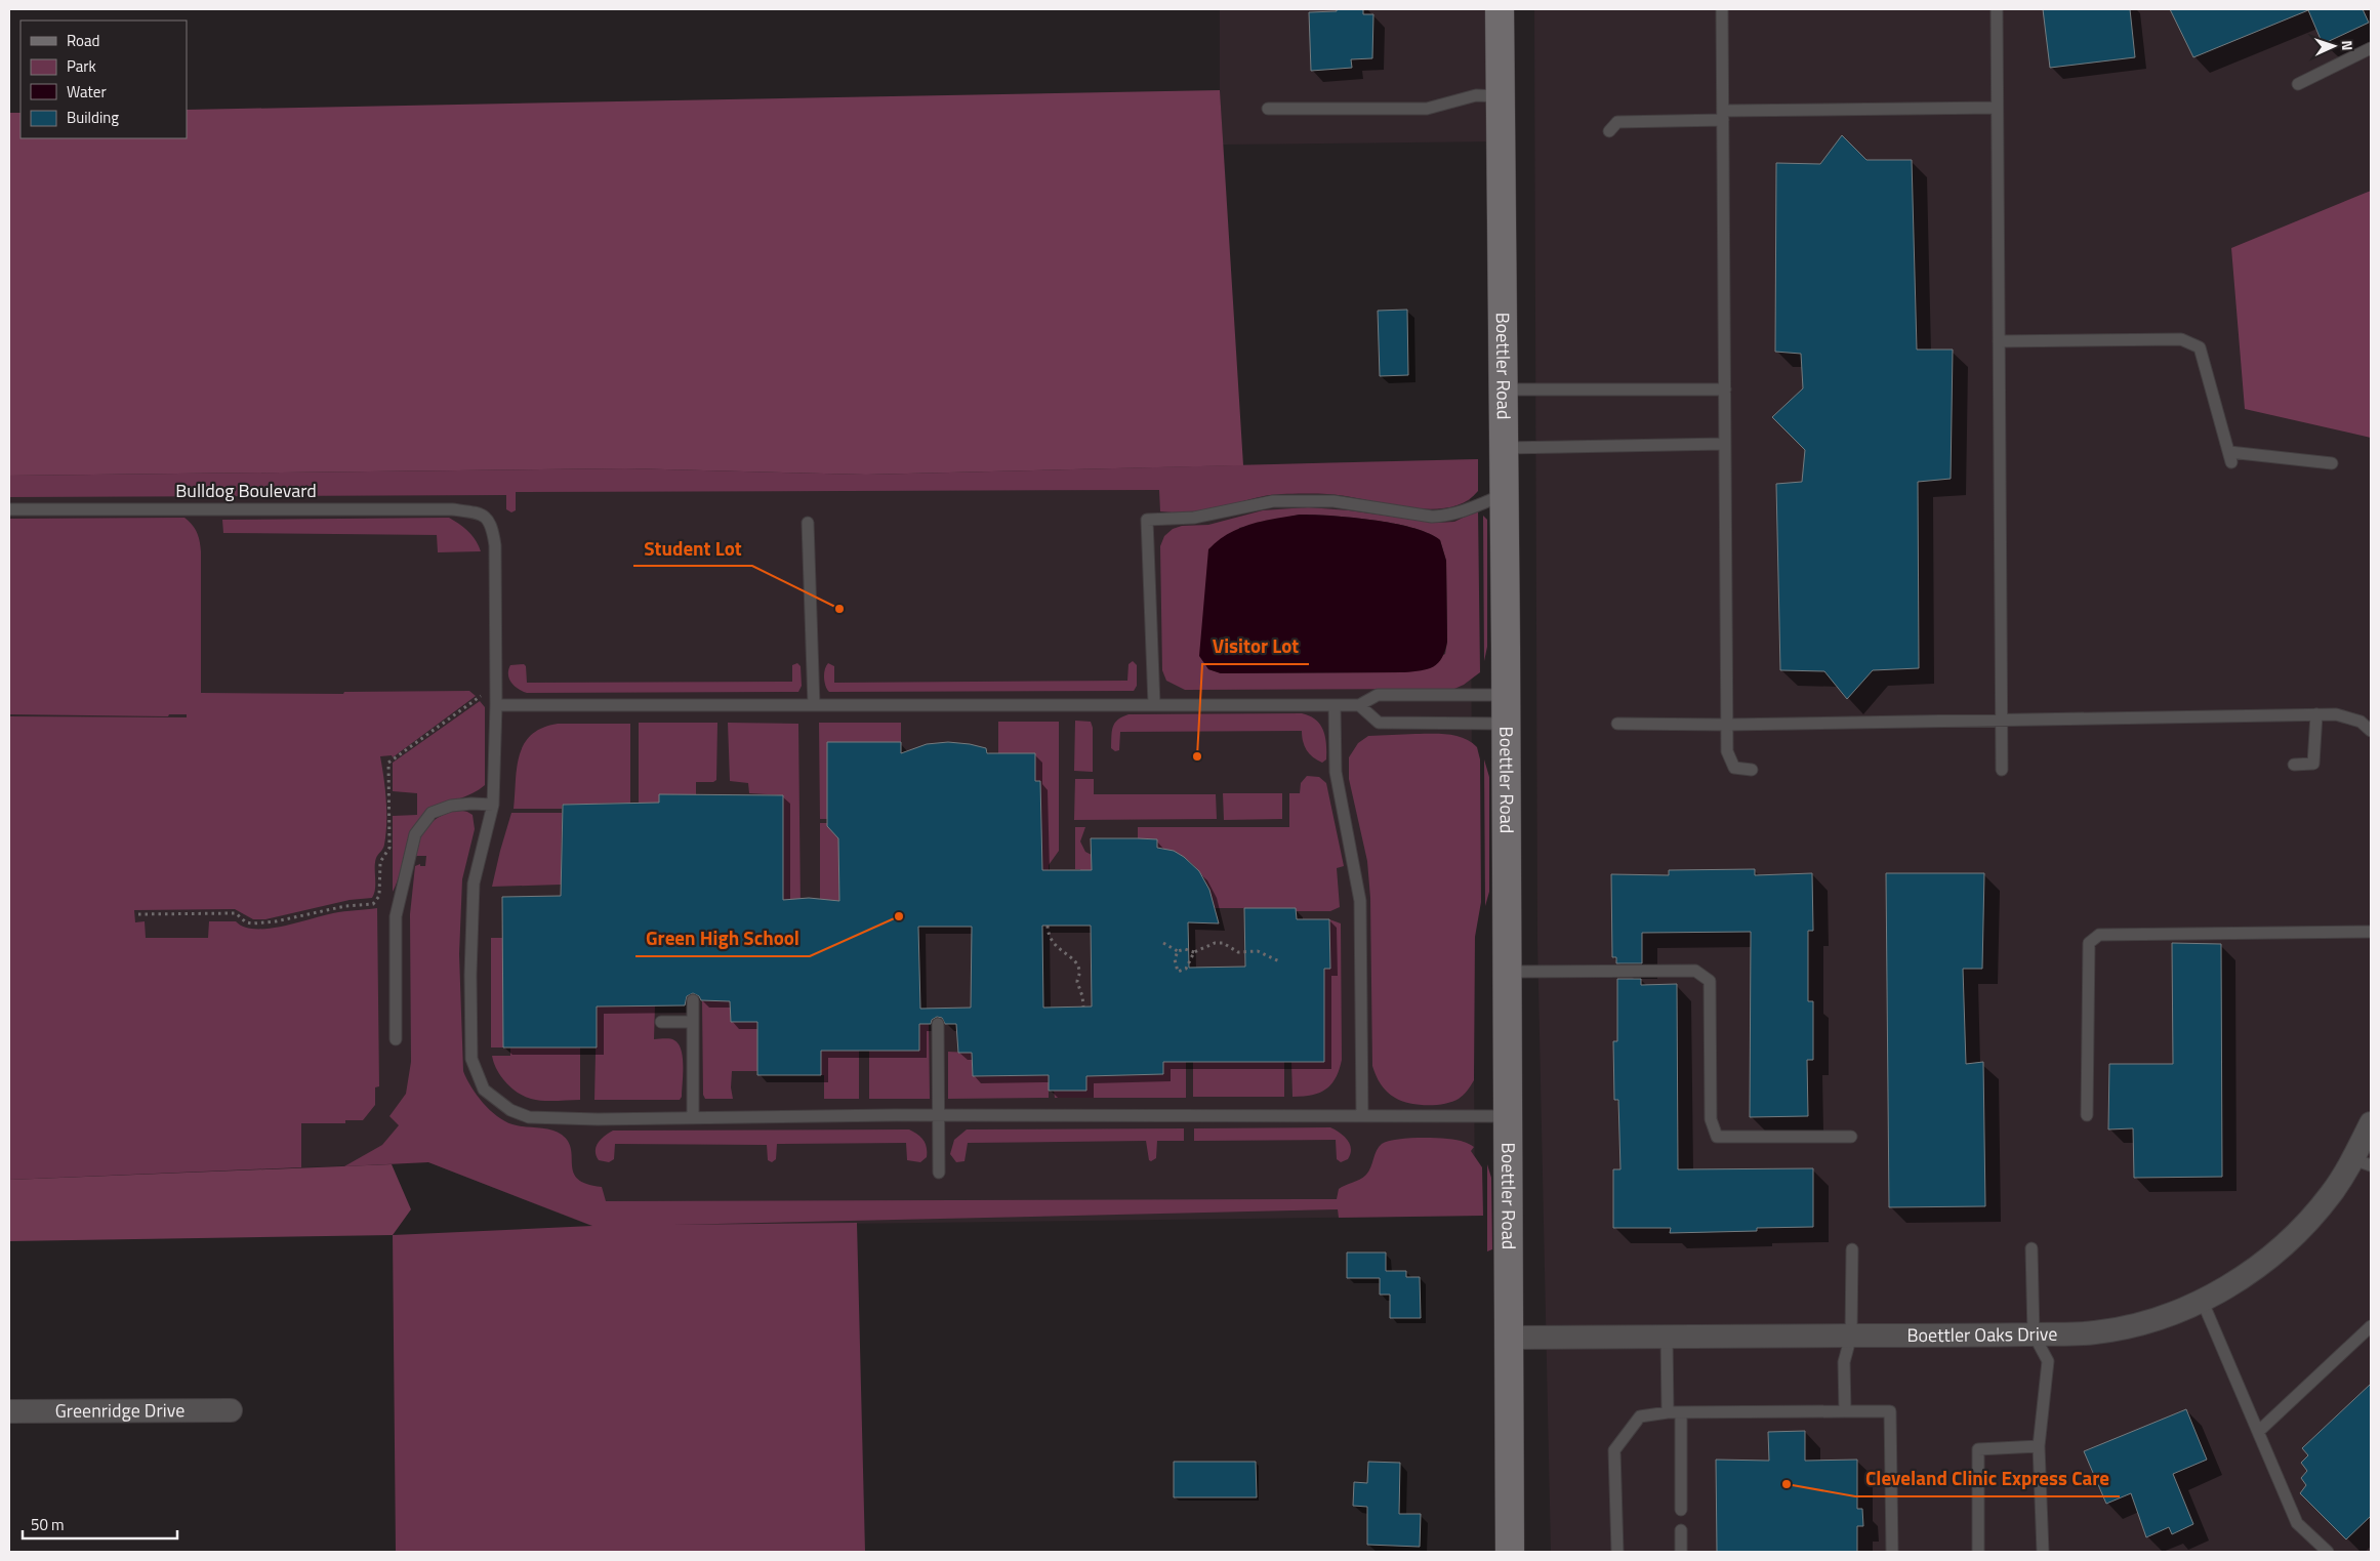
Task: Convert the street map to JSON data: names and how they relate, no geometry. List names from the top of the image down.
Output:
{
  "streets": {
    "street": ["Boettler Road", "Boettler Oaks Drive", "Greenridge Drive"],
    "lane": ["Bulldog Boulevard"]
  },
  "crossings": [
    ["Boettler Road", "Boettler Oaks Drive"]
  ],
  "places": [
    "Student Lot",
    "Visitor Lot",
    "Green High School",
    "Cleveland Clinic Express Care"
  ],
  "legend": [
    "Road",
    "Park",
    "Water",
    "Building"
  ],
  "scale_bar": "50 m",
  "north": "right"
}
